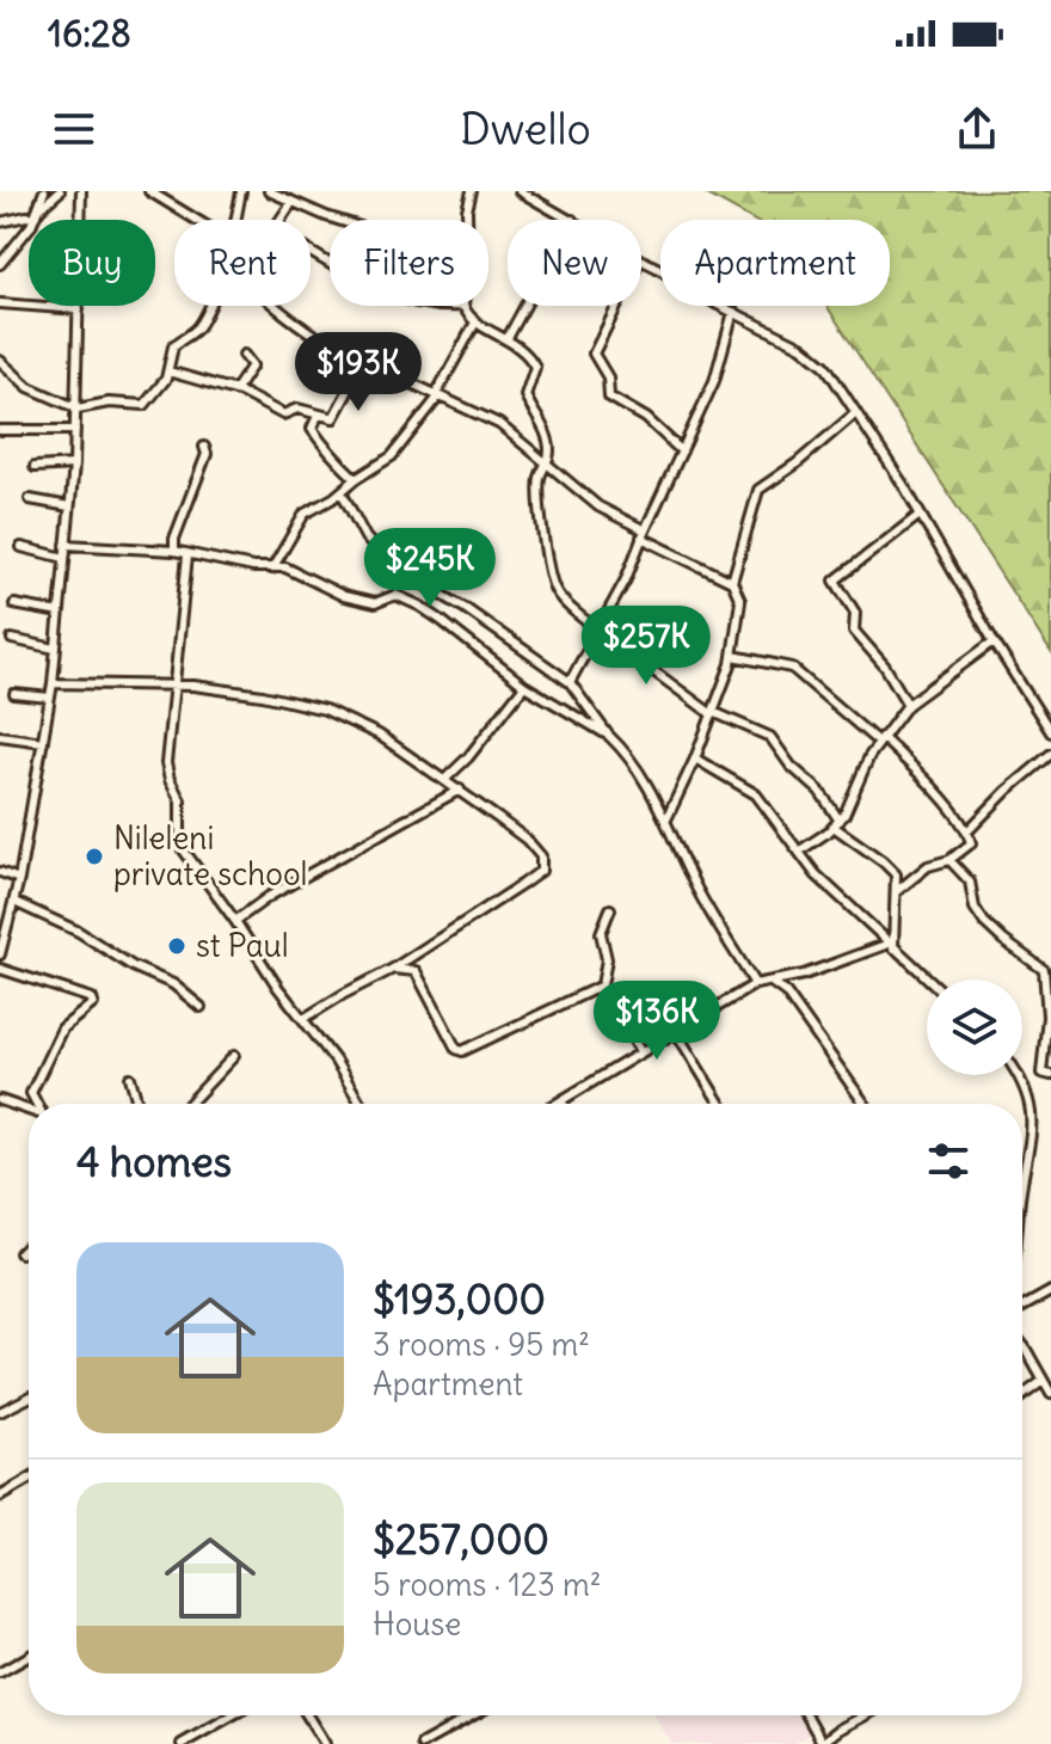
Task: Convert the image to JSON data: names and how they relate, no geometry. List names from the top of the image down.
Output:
{
  "places": ["Nileleni private school", "st Paul"],
  "page": {
    "status": "16:28",
    "header": "Dwello",
    "chip": [
      "Buy",
      "Rent",
      "Filters",
      "New",
      "Apartment"
    ],
    "price": [
      "$193K",
      "$245K",
      "$257K",
      "$136K"
    ],
    "heading": "4 homes",
    "list": [
      {
        "name": "$193,000",
        "note": "3 rooms · 95 m² · Apartment"
      },
      {
        "name": "$257,000",
        "note": "5 rooms · 123 m² · House"
      }
    ]
  }
}
